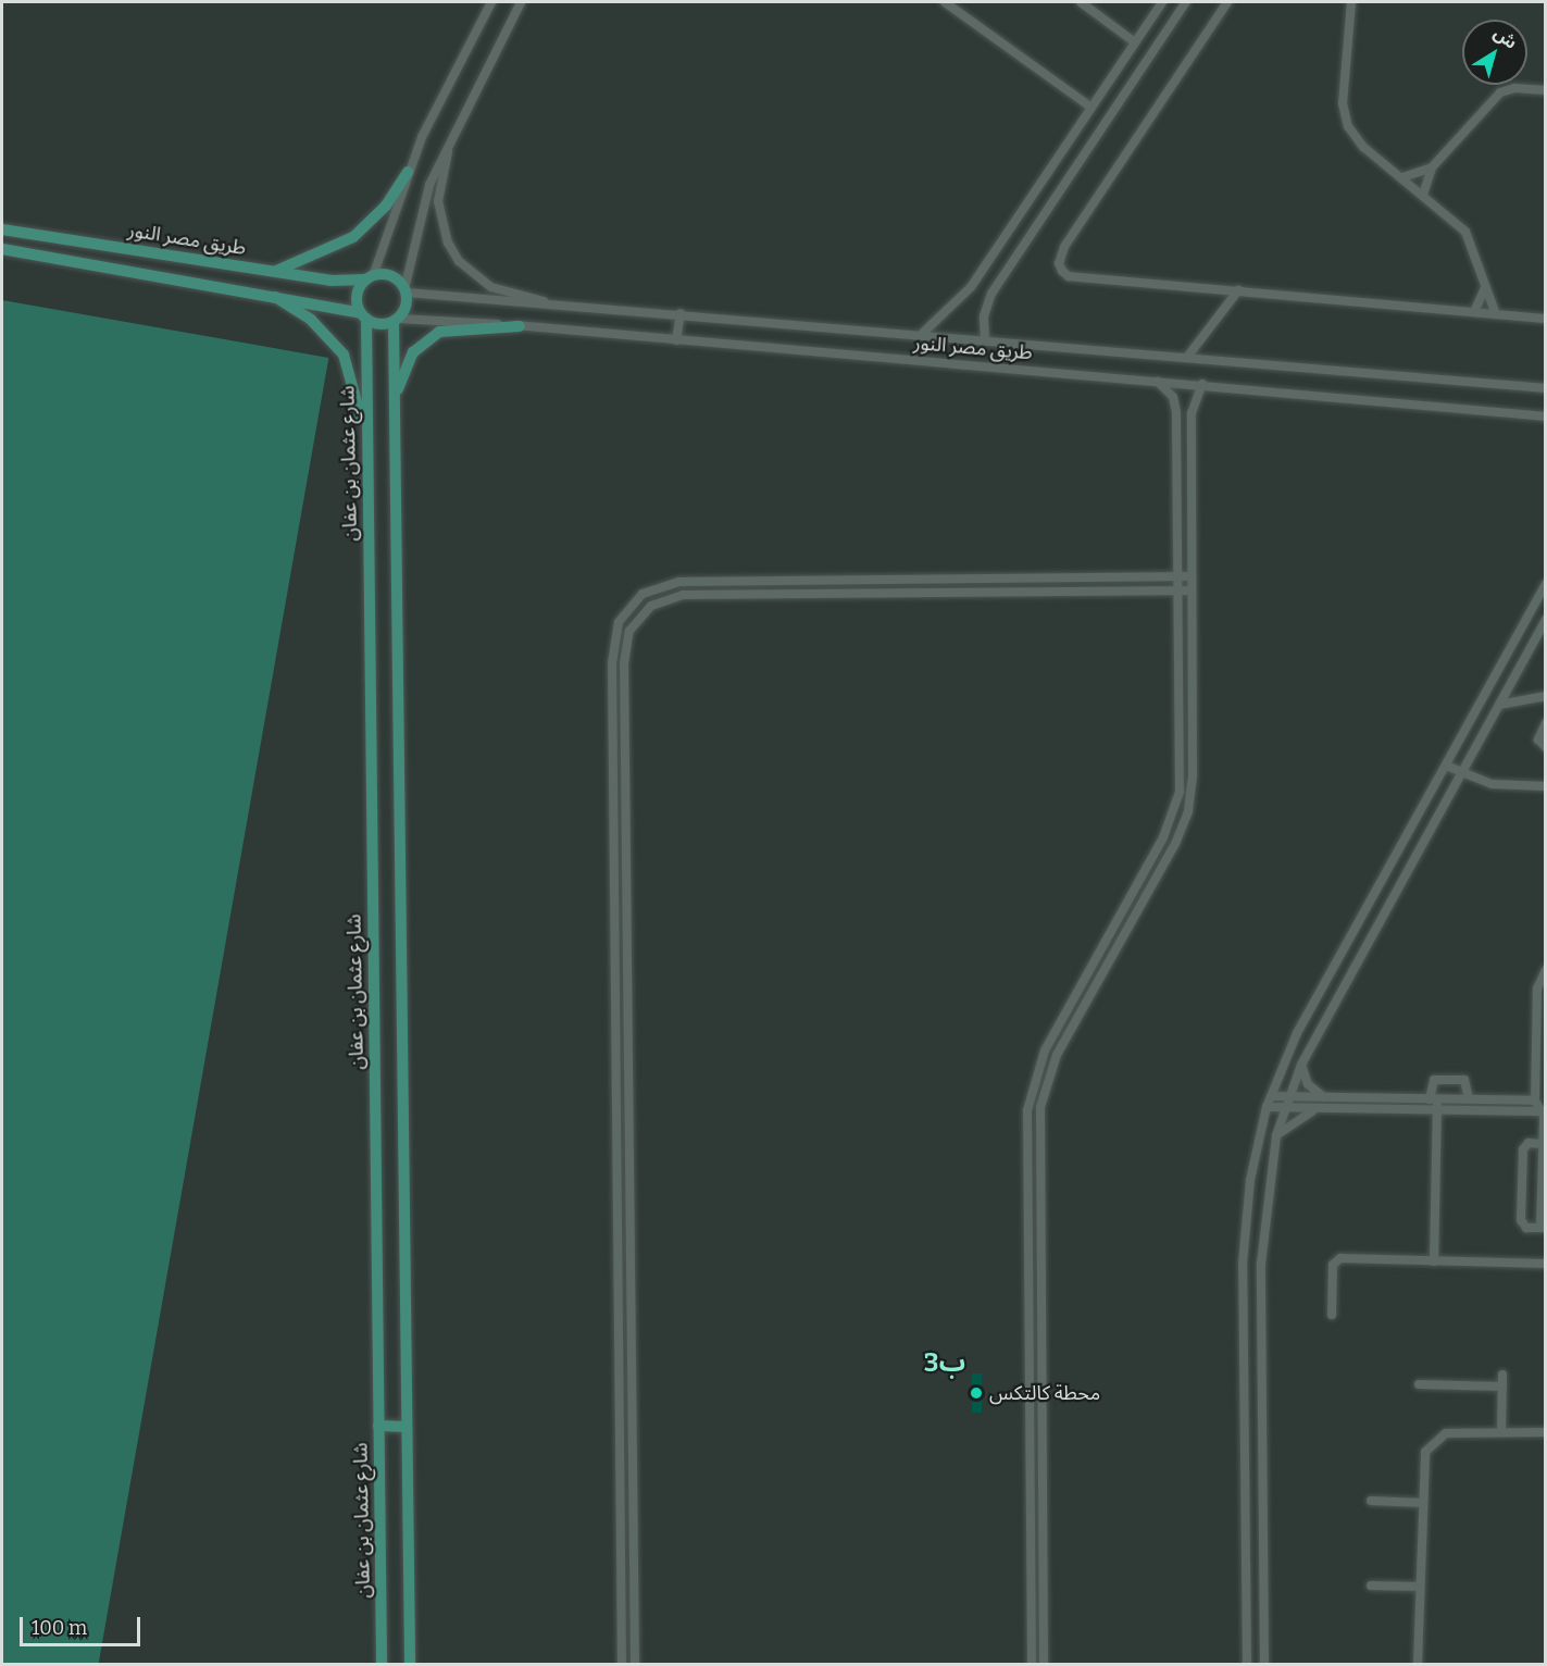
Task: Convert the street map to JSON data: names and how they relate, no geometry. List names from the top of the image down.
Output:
{
  "streets": {
    "main road": ["طريق مصر النور", "شارع عثمان بن عفان"]
  },
  "crossings": [
    ["طريق مصر النور", "شارع عثمان بن عفان"]
  ],
  "districts": ["ب3"],
  "places": ["محطة كالتكس"],
  "scale_bar": "100 m",
  "north": "top right"
}
